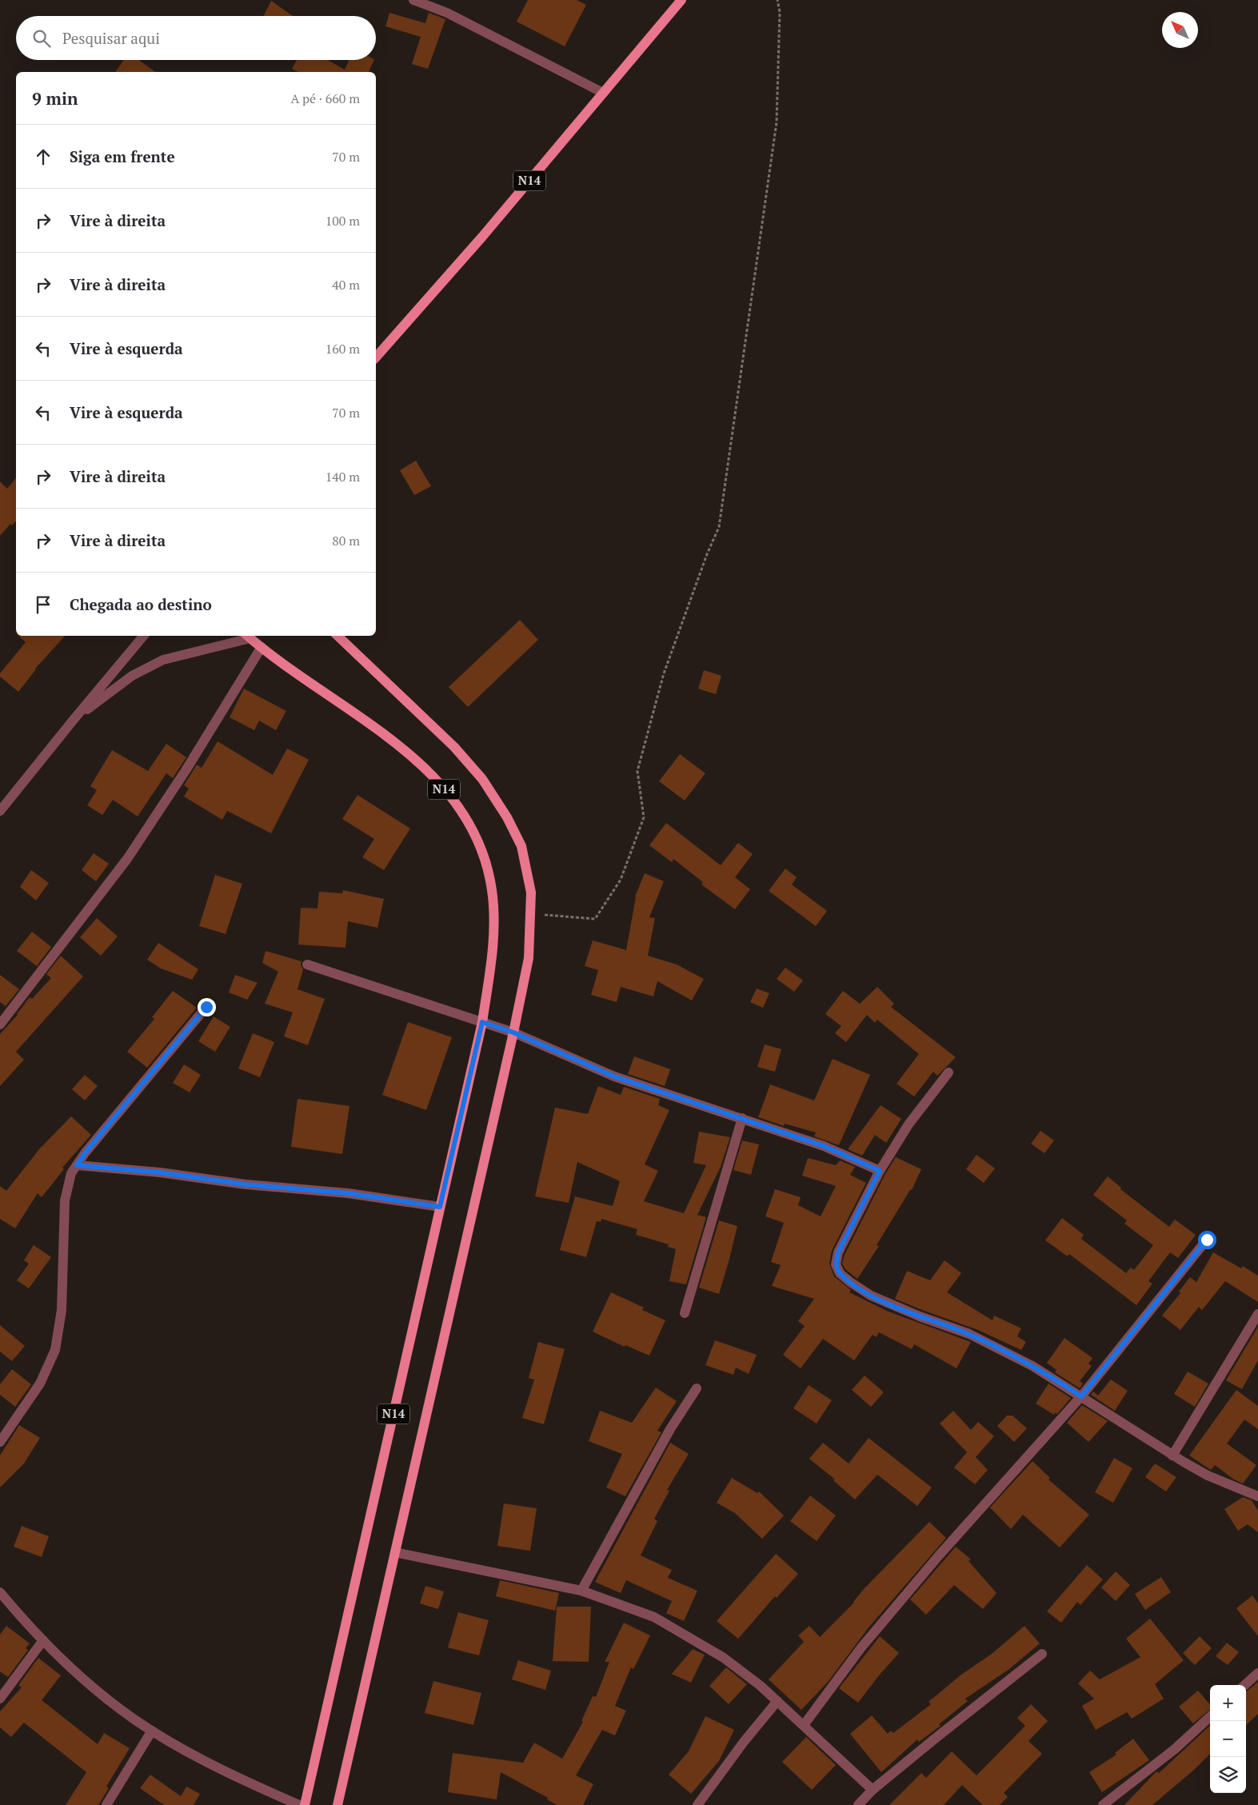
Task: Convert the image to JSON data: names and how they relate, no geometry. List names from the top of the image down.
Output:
{
  "streets": {
    "main road": ["N14"]
  },
  "north": "top left",
  "page": {
    "search": "Pesquisar aqui",
    "heading": ["9 min", "A pé · 660 m"],
    "list": [
      ["Siga em frente", "70 m"],
      ["Vire à direita", "100 m"],
      ["Vire à direita", "40 m"],
      ["Vire à esquerda", "160 m"],
      ["Vire à esquerda", "70 m"],
      ["Vire à direita", "140 m"],
      ["Vire à direita", "80 m"],
      "Chegada ao destino"
    ],
    "map_buttons": ["+", "−"]
  }
}
